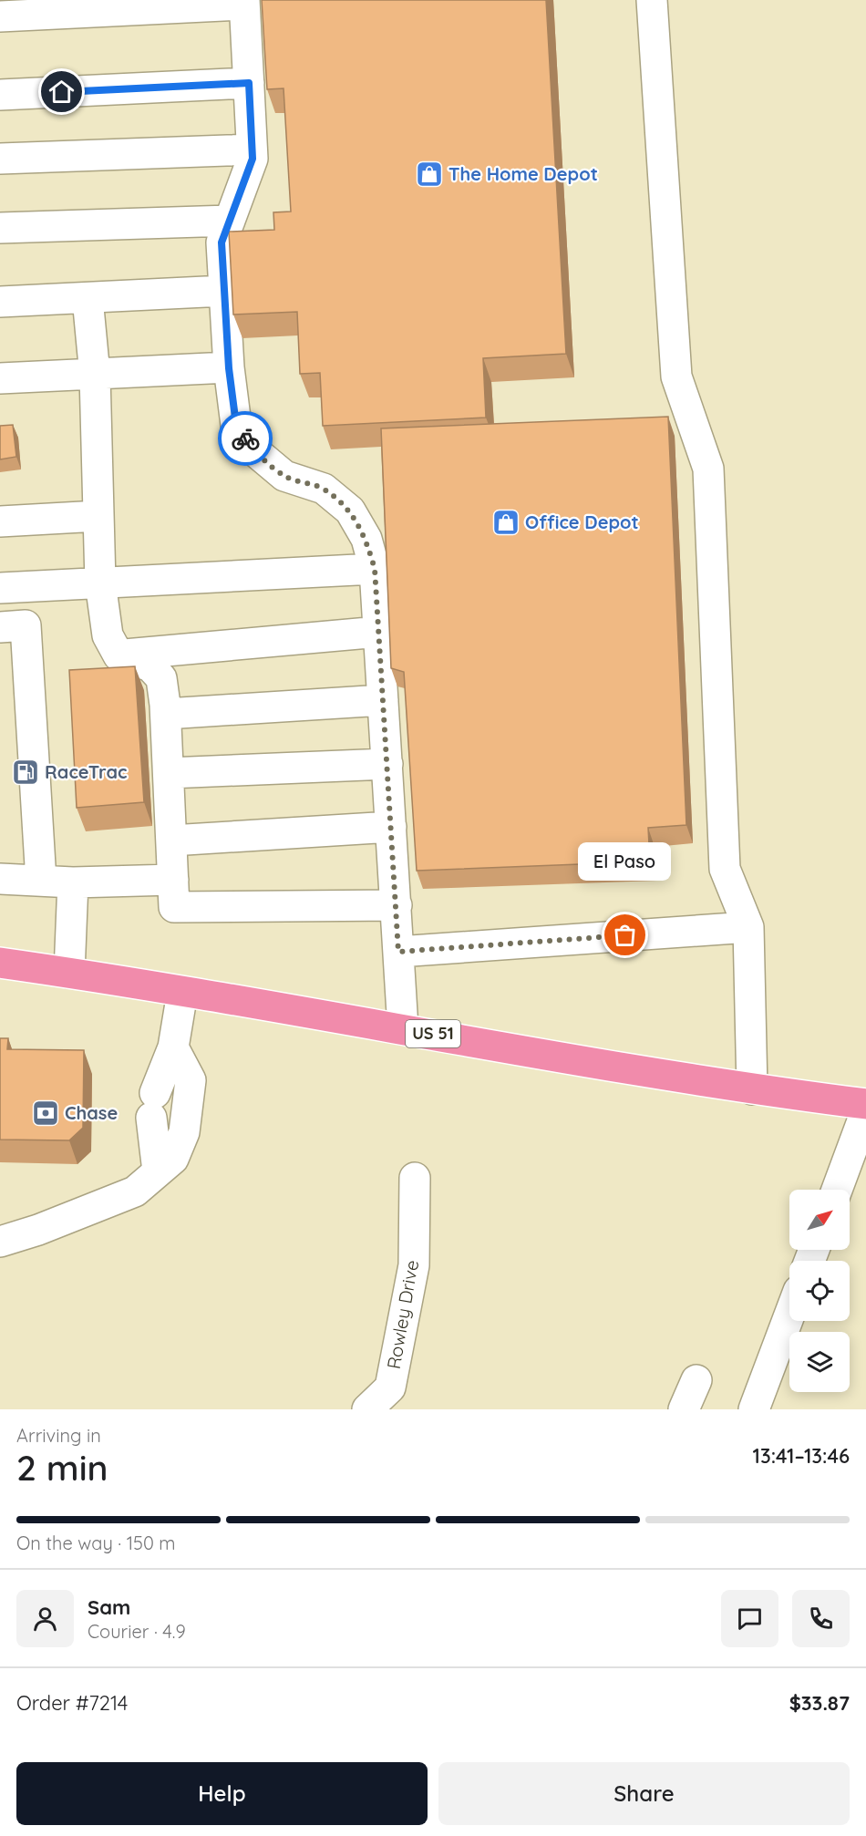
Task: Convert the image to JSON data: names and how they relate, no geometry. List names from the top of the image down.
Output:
{
  "streets": {
    "highway": ["US 51"],
    "street": ["Rowley Drive"]
  },
  "places": {
    "shop": ["The Home Depot", "Office Depot"],
    "fuel station": ["RaceTrac"],
    "other": ["El Paso"],
    "bank": ["Chase"]
  },
  "north": "top right",
  "page": {
    "bubble": "El Paso",
    "heading": ["2 min", "Arriving in", "13:41–13:46"],
    "panel": [
      "Sam",
      "Courier · 4.9",
      "Order #7214",
      "$33.87"
    ],
    "bar": "On the way · 150 m",
    "buttons": ["Help", "Share"]
  }
}
